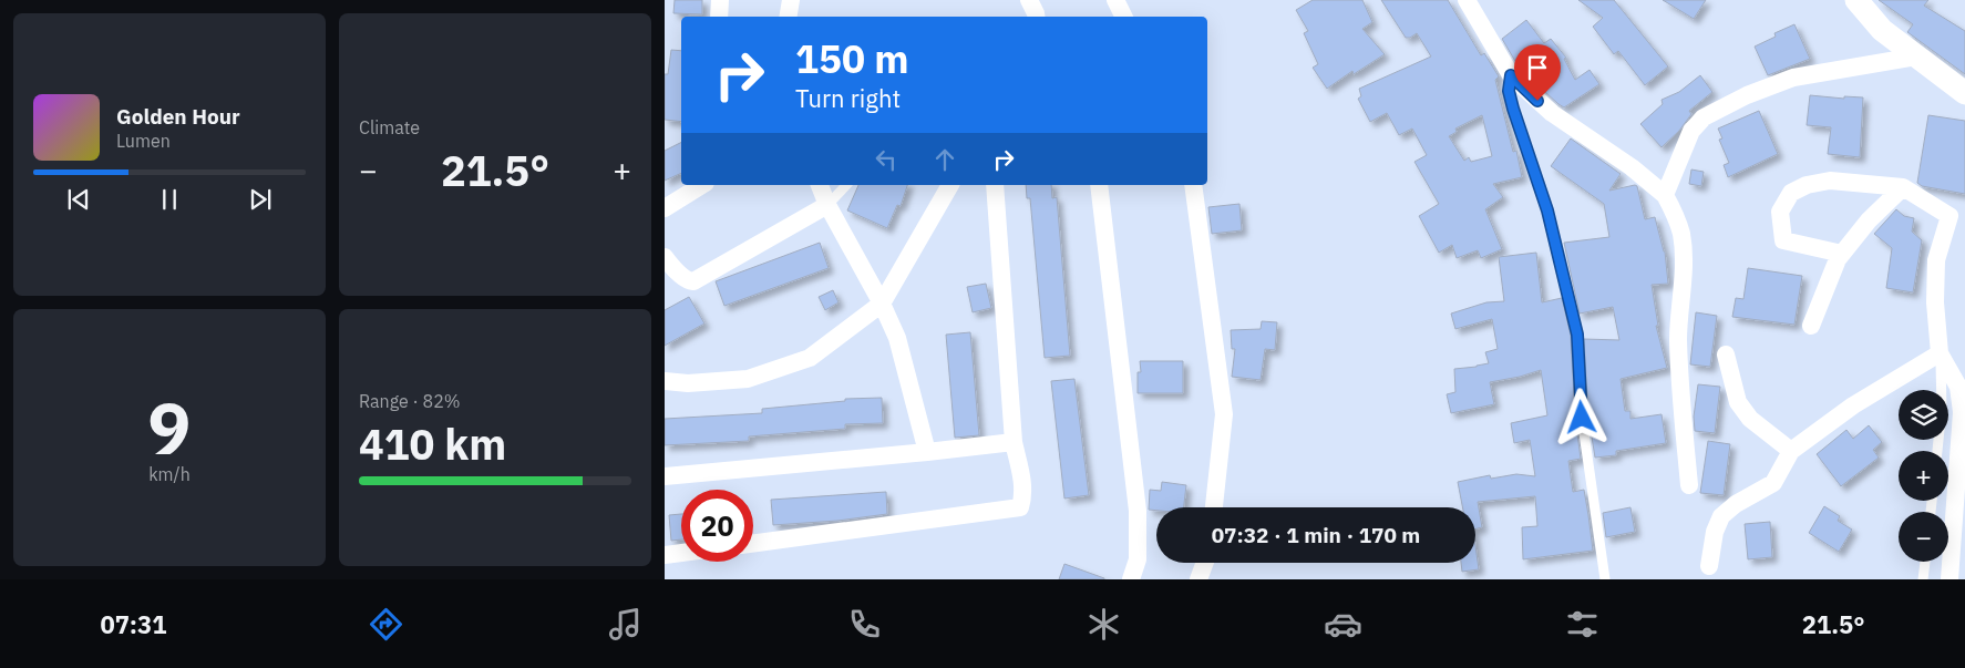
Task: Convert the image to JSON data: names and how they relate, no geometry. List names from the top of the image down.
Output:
{
  "page": {
    "tile": [
      "Climate",
      ["9", "km/h"],
      ["Range · 82%", "410 km"]
    ],
    "turn": ["150 m", "Turn right"],
    "song": ["Golden Hour", "Lumen"],
    "heat": ["−", "21.5°", "+"],
    "map_buttons": ["+", "−"],
    "limit": "20",
    "trip": "07:32 · 1 min · 170 m",
    "tabs": ["07:31", "21.5°"]
  }
}
